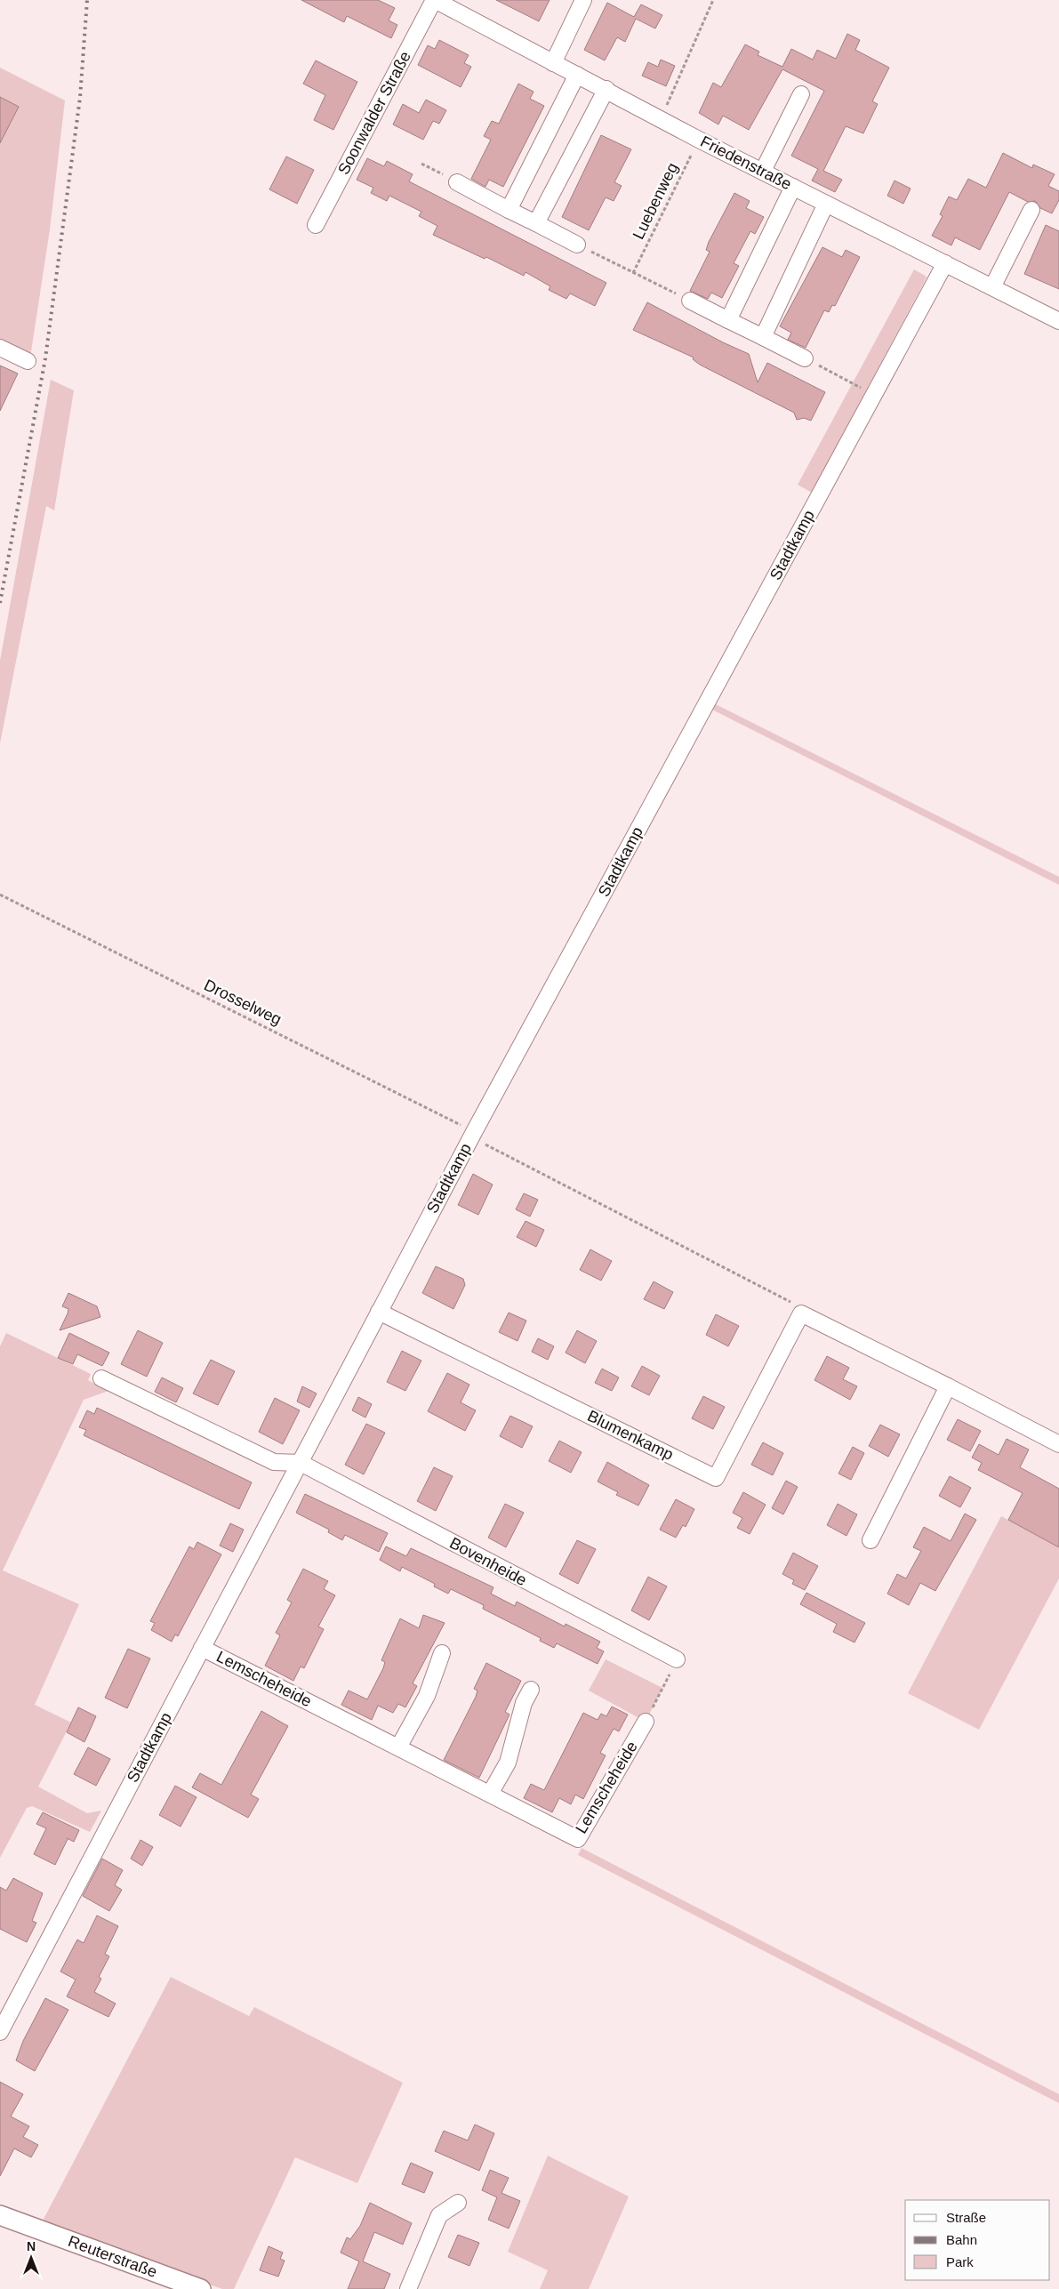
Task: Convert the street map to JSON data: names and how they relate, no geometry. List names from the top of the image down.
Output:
{
  "streets": {
    "street": [
      "Soonwalder Straße",
      "Friedenstraße",
      "Stadtkamp",
      "Blumenkamp",
      "Bovenheide",
      "Lemscheheide",
      "Reuterstraße"
    ],
    "path": ["Luebenweg", "Drosselweg"]
  },
  "crossings": [
    ["Soonwalder Straße", "Friedenstraße"],
    ["Friedenstraße", "Luebenweg"],
    ["Friedenstraße", "Stadtkamp"],
    ["Stadtkamp", "Drosselweg"],
    ["Stadtkamp", "Blumenkamp"],
    ["Stadtkamp", "Bovenheide"],
    ["Stadtkamp", "Lemscheheide"]
  ],
  "legend": ["Straße", "Bahn", "Park"],
  "north": "top"
}
